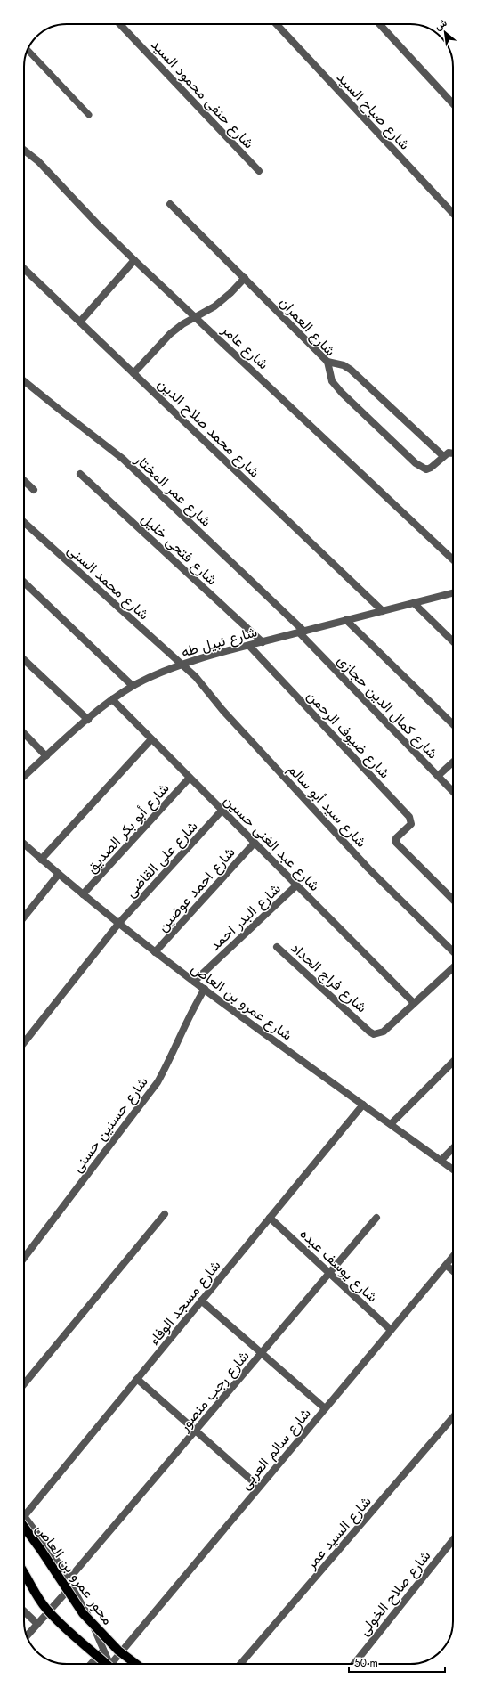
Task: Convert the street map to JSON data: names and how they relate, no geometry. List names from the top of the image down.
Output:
{
  "streets": {
    "main road": ["محور عمرو بن العاص"],
    "street": [
      "شارع حنفى محمود السيد",
      "شارع صباح السيد",
      "شارع العمران",
      "شارع عامر",
      "شارع محمد صلاح الدين",
      "شارع عمر المختار",
      "شارع فتحى خليل",
      "شارع محمد السنى",
      "شارع نبيل طه",
      "شارع كمال الدين حجازى",
      "شارع ضيوف الرحمن",
      "شارع سيد أبو سالم",
      "شارع أبو بكر الصديق",
      "شارع عبد الغنى حسين",
      "شارع على القاضى",
      "شارع احمد عوضين",
      "شارع البدر احمد",
      "شارع فراج الحداد",
      "شارع عمرو بن العاص",
      "شارع حسنين حسنى",
      "شارع يوسف عبده",
      "شارع مسجد الوفاء",
      "شارع رجب منصور",
      "شارع سالم العربى",
      "شارع السيد عمر",
      "شارع صلاح الخولى"
    ]
  },
  "crossings": [
    ["شارع محمد صلاح الدين", "شارع نبيل طه"],
    ["شارع عمر المختار", "شارع نبيل طه"],
    ["شارع عمر المختار", "شارع كمال الدين حجازى"],
    ["شارع فتحى خليل", "شارع نبيل طه"],
    ["شارع محمد السنى", "شارع نبيل طه"],
    ["شارع محمد السنى", "شارع سيد أبو سالم"],
    ["شارع نبيل طه", "شارع كمال الدين حجازى"],
    ["شارع نبيل طه", "شارع ضيوف الرحمن"],
    ["شارع نبيل طه", "شارع سيد أبو سالم"],
    ["شارع نبيل طه", "شارع عبد الغنى حسين"],
    ["شارع أبو بكر الصديق", "شارع عبد الغنى حسين"],
    ["شارع أبو بكر الصديق", "شارع عمرو بن العاص"],
    ["شارع عبد الغنى حسين", "شارع على القاضى"],
    ["شارع عبد الغنى حسين", "شارع احمد عوضين"],
    ["شارع عبد الغنى حسين", "شارع البدر احمد"],
    ["شارع عبد الغنى حسين", "شارع فراج الحداد"],
    ["شارع على القاضى", "شارع عمرو بن العاص"],
    ["شارع احمد عوضين", "شارع عمرو بن العاص"],
    ["شارع البدر احمد", "شارع عمرو بن العاص"],
    ["شارع عمرو بن العاص", "شارع حسنين حسنى"],
    ["شارع عمرو بن العاص", "شارع مسجد الوفاء"],
    ["شارع يوسف عبده", "شارع مسجد الوفاء"],
    ["شارع يوسف عبده", "شارع رجب منصور"],
    ["شارع يوسف عبده", "شارع سالم العربى"]
  ],
  "scale_bar": "50 m",
  "north": "top left"
}
